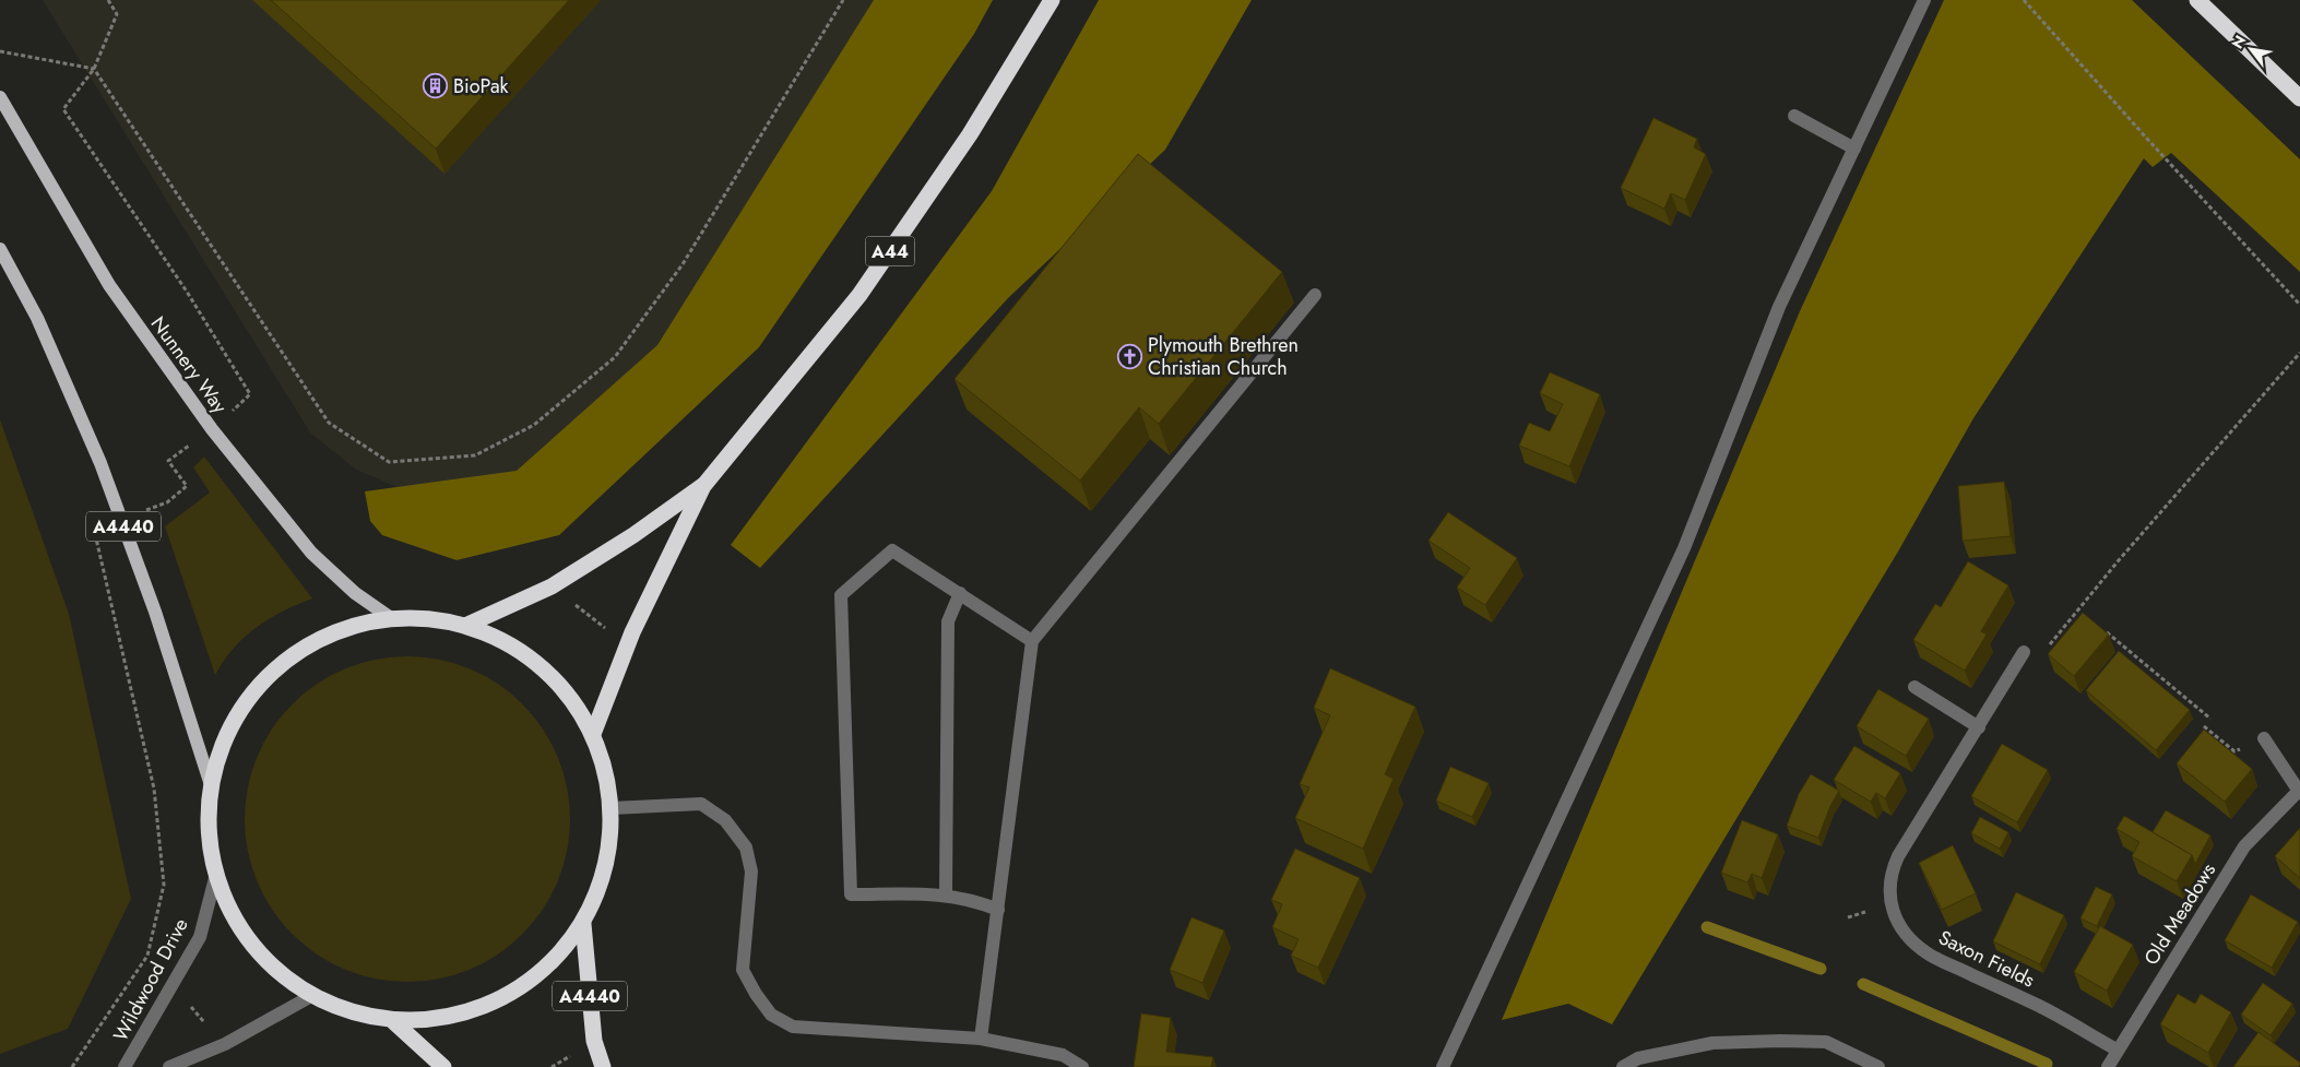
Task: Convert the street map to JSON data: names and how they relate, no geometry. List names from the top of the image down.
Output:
{
  "streets": {
    "highway": ["A44", "A4440"],
    "main road": ["Nunnery Way"],
    "street": ["Old Meadows", "Saxon Fields", "Wildwood Drive"]
  },
  "crossings": [
    ["Old Meadows", "Saxon Fields"]
  ],
  "places": {
    "building": ["BioPak"],
    "church": ["Plymouth Brethren Christian Church"]
  },
  "north": "top left"
}
